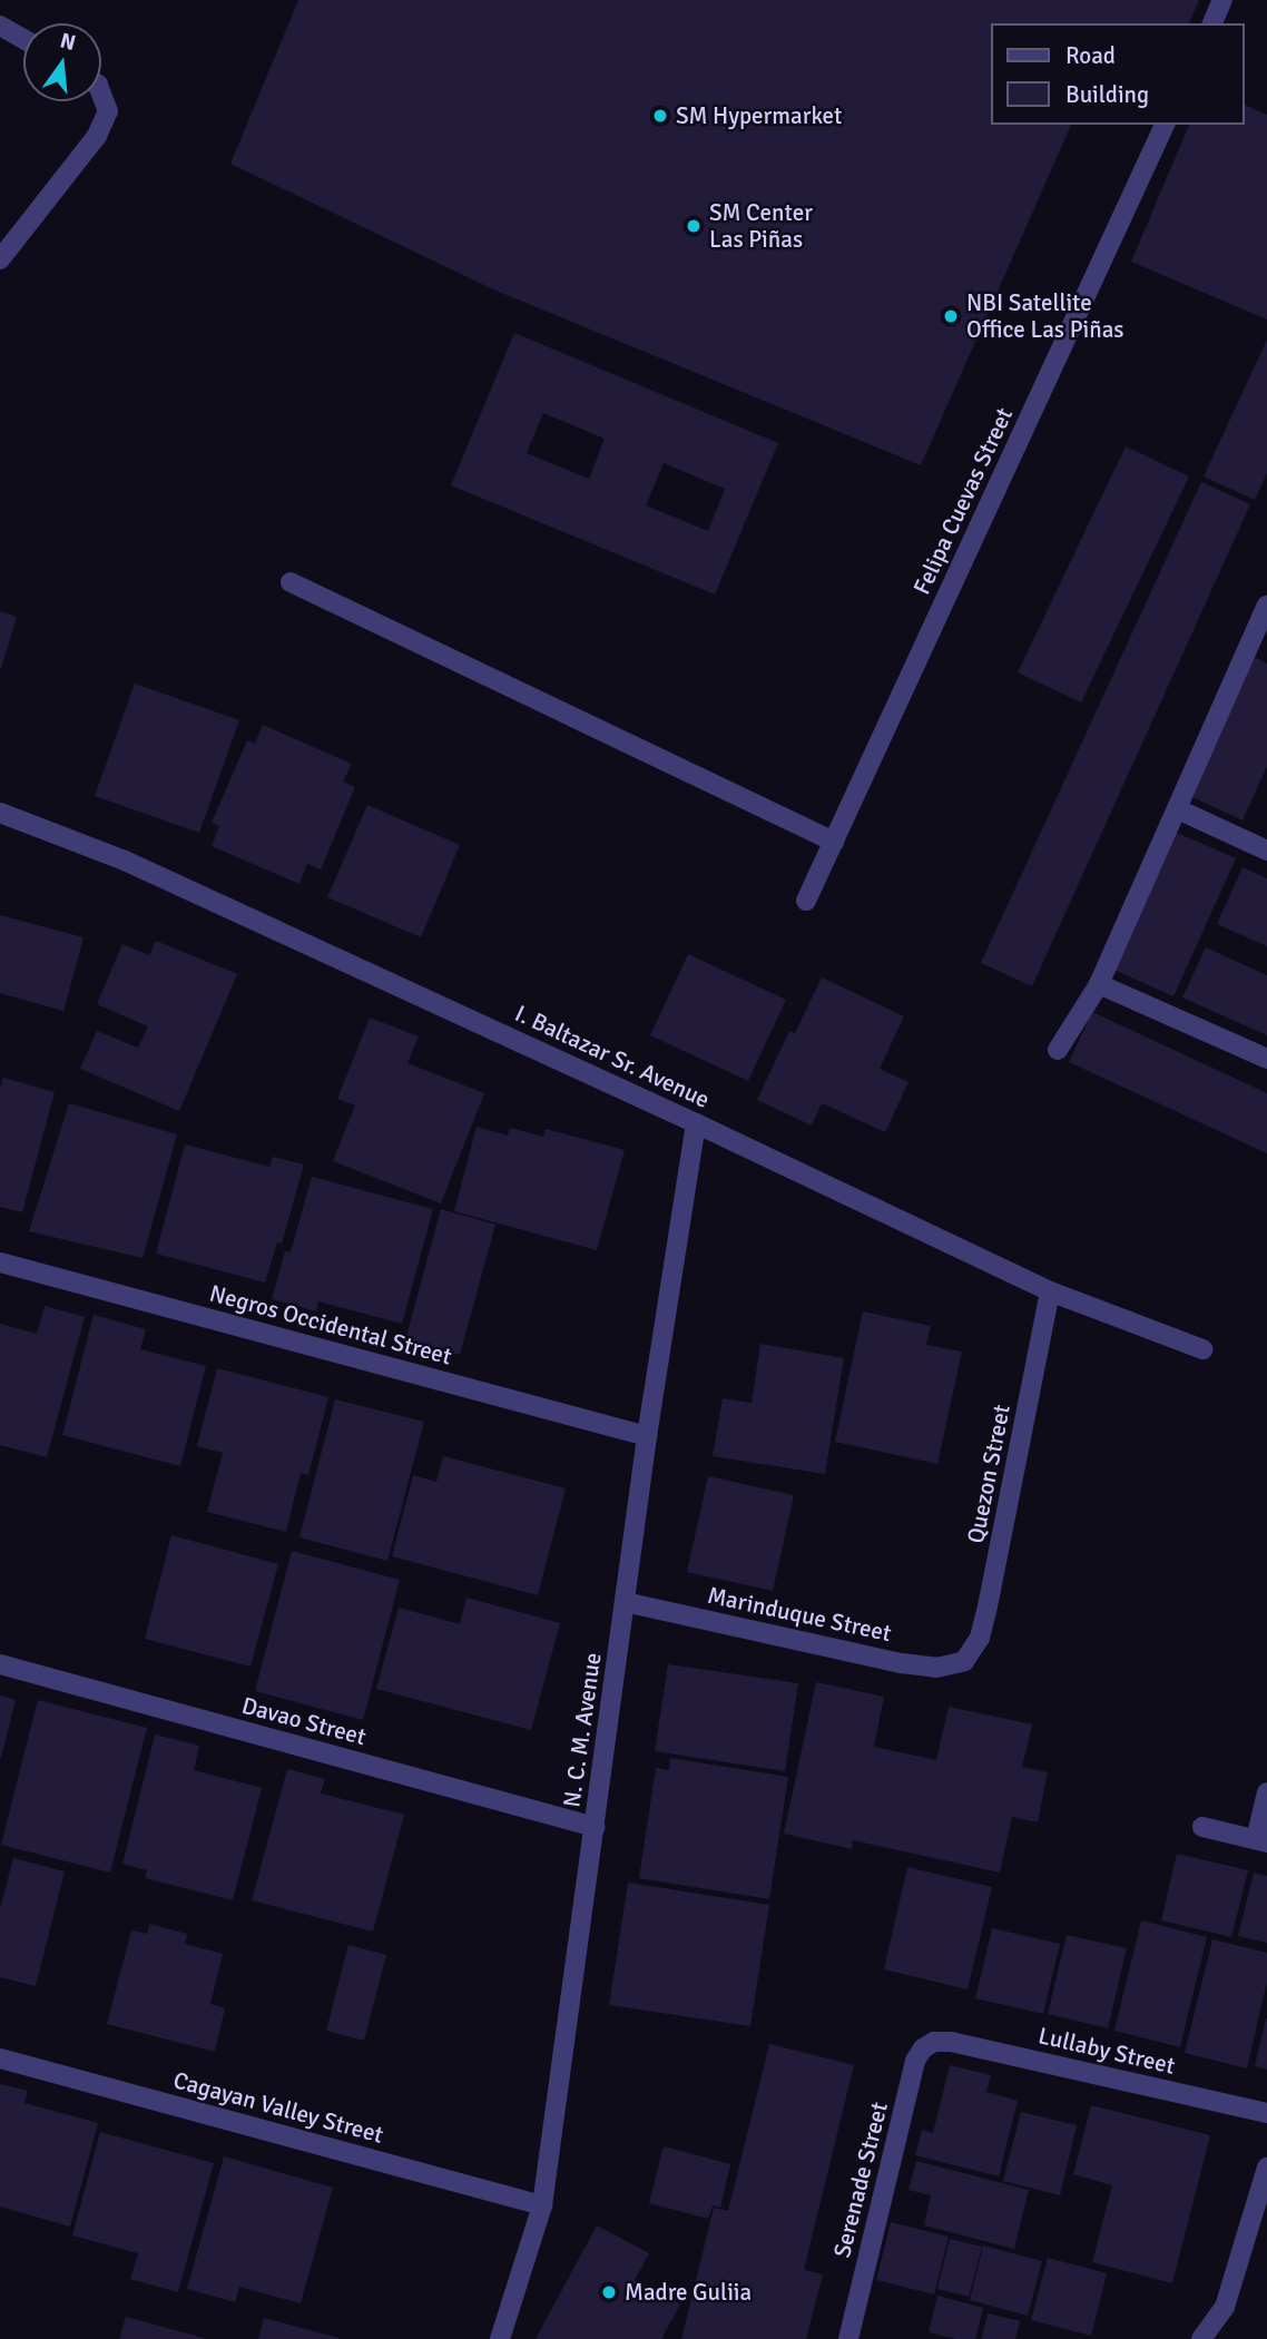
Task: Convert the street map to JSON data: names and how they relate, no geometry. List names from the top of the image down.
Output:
{
  "streets": {
    "street": [
      "Felipa Cuevas Street",
      "I. Baltazar Sr. Avenue",
      "Negros Occidental Street",
      "Quezon Street",
      "Marinduque Street",
      "Davao Street",
      "N. C. M. Avenue",
      "Lullaby Street",
      "Cagayan Valley Street",
      "Serenade Street"
    ]
  },
  "crossings": [
    ["I. Baltazar Sr. Avenue", "Quezon Street"],
    ["I. Baltazar Sr. Avenue", "N. C. M. Avenue"],
    ["Negros Occidental Street", "N. C. M. Avenue"],
    ["Quezon Street", "Marinduque Street"],
    ["Marinduque Street", "N. C. M. Avenue"],
    ["Davao Street", "N. C. M. Avenue"],
    ["N. C. M. Avenue", "Cagayan Valley Street"],
    ["Lullaby Street", "Serenade Street"]
  ],
  "places": [
    "SM Hypermarket",
    "SM Center Las Piñas",
    "NBI Satellite Office Las Piñas",
    "Madre Guliia"
  ],
  "legend": ["Road", "Building"],
  "north": "top"
}
